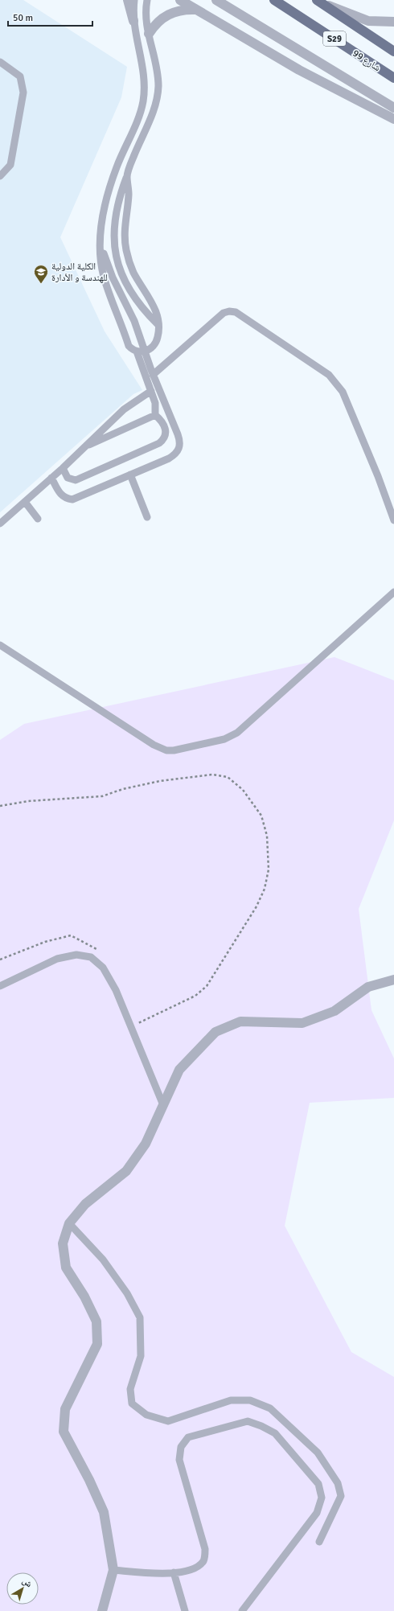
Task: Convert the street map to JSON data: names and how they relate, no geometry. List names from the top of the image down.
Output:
{
  "streets": {
    "main road": ["S29", "99 شارع"]
  },
  "places": {
    "school or university": ["الكلية الدولية للهندسة و الأدارة"]
  },
  "scale_bar": "50 m",
  "north": "top right"
}
